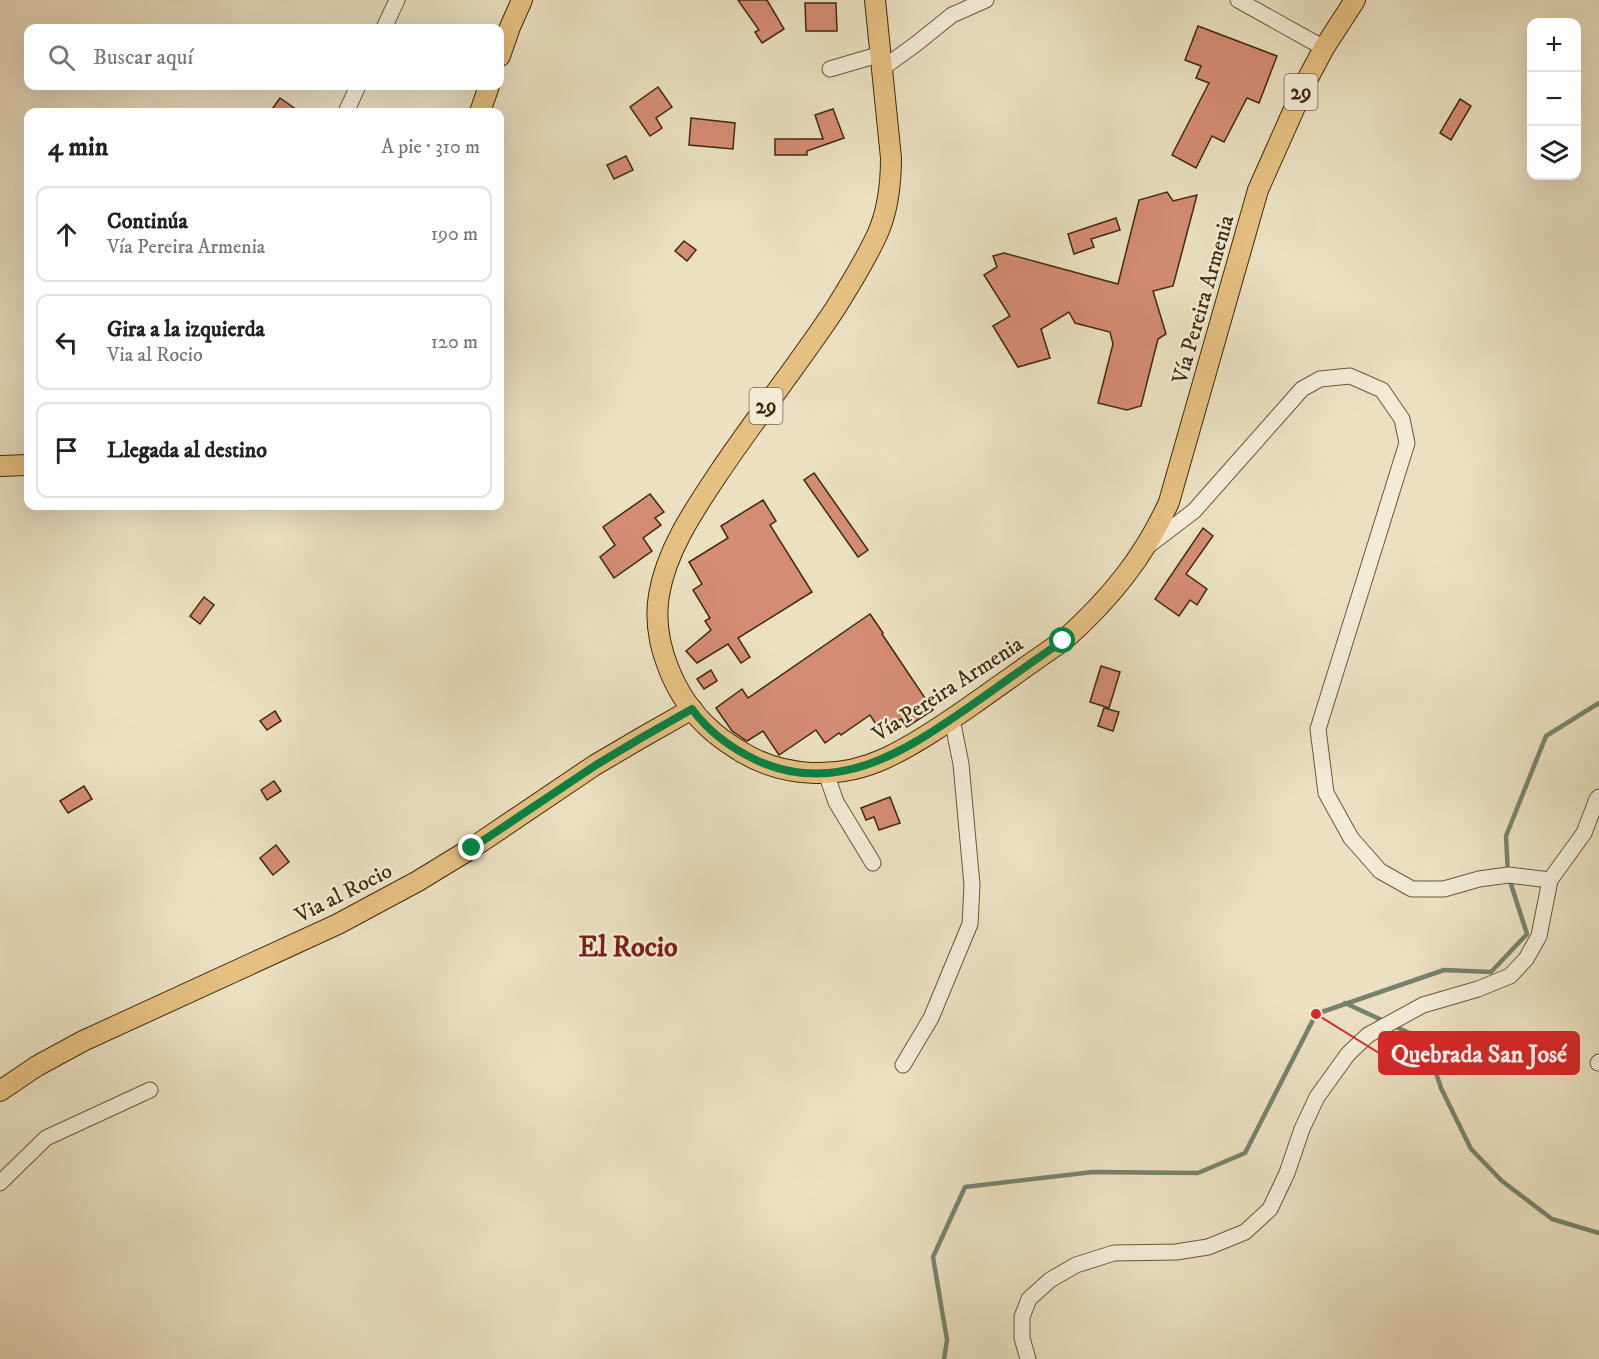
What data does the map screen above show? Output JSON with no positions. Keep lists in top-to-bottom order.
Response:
{
  "streets": {
    "main road": ["29", "Vía Pereira Armenia", "Via al Rocio"]
  },
  "crossings": [
    ["Vía Pereira Armenia", "Via al Rocio"]
  ],
  "districts": ["El Rocio"],
  "places": ["Quebrada San José"],
  "page": {
    "map_buttons": ["+", "−"],
    "search": "Buscar aquí",
    "heading": ["4 min", "A pie · 310 m"],
    "list": [
      ["Continúa", "Vía Pereira Armenia", "190 m"],
      ["Gira a la izquierda", "Via al Rocio", "120 m"],
      "Llegada al destino"
    ]
  }
}
